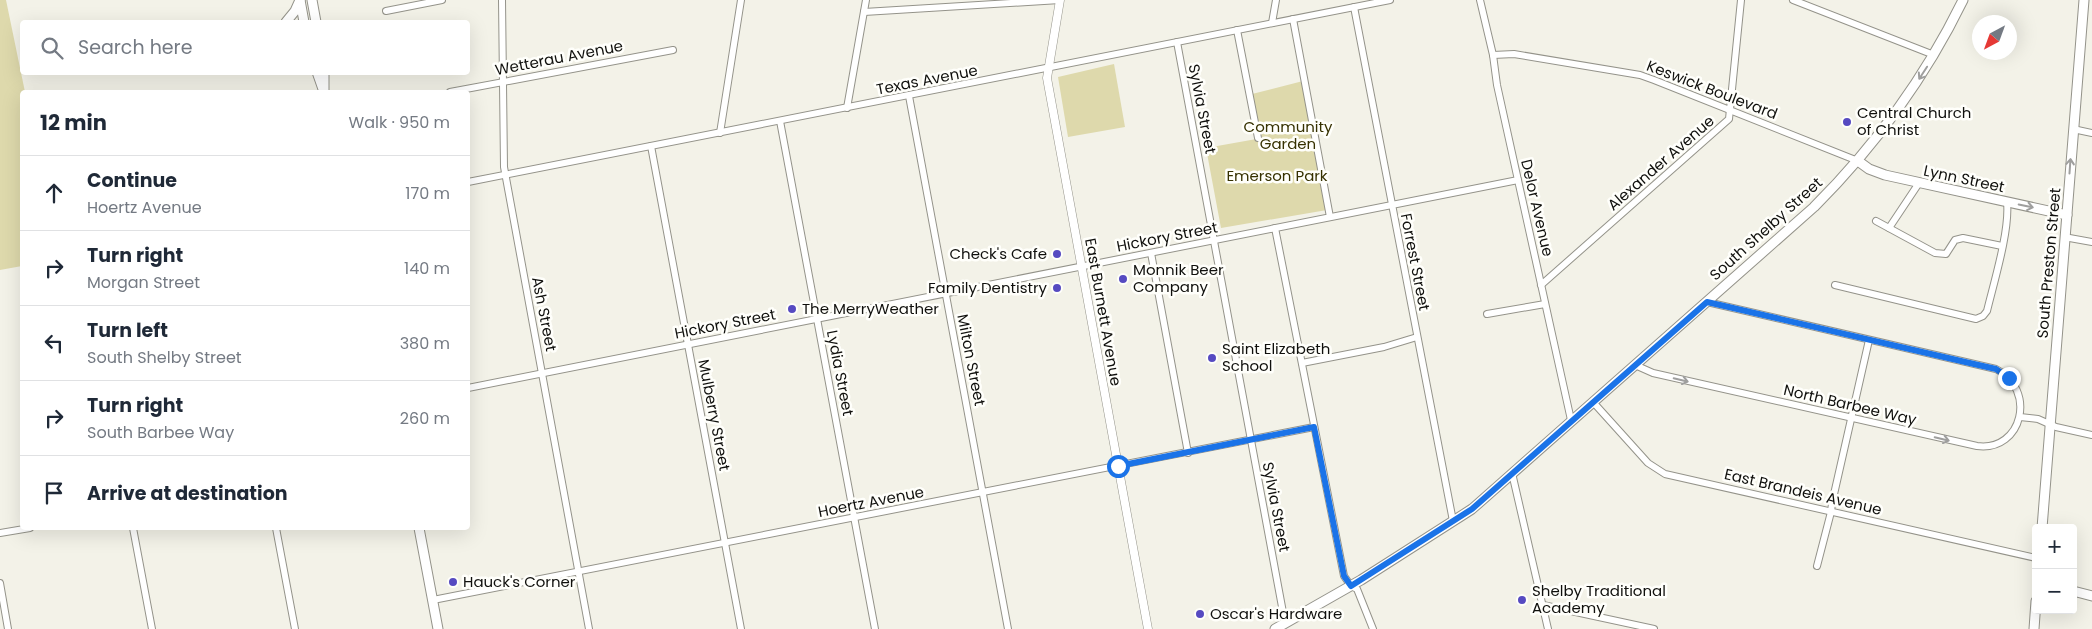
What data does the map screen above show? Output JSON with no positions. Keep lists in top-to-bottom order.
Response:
{
  "streets": {
    "main road": ["Lynn Street", "South Shelby Street", "South Preston Street"],
    "street": [
      "Wetterau Avenue",
      "Texas Avenue",
      "Keswick Boulevard",
      "Sylvia Street",
      "Alexander Avenue",
      "Delor Avenue",
      "Hickory Street",
      "Forrest Street",
      "East Burnett Avenue",
      "Ash Street",
      "Milton Street",
      "Lydia Street",
      "North Barbee Way",
      "Mulberry Street",
      "East Brandeis Avenue",
      "Hoertz Avenue"
    ]
  },
  "crossings": [
    ["Wetterau Avenue", "Ash Street"],
    ["Texas Avenue", "Sylvia Street"],
    ["Texas Avenue", "Forrest Street"],
    ["Texas Avenue", "East Burnett Avenue"],
    ["Texas Avenue", "Ash Street"],
    ["Texas Avenue", "Milton Street"],
    ["Texas Avenue", "Lydia Street"],
    ["Texas Avenue", "Mulberry Street"],
    ["Keswick Boulevard", "Alexander Avenue"],
    ["Keswick Boulevard", "Lynn Street"],
    ["Keswick Boulevard", "Delor Avenue"],
    ["Keswick Boulevard", "South Shelby Street"],
    ["Sylvia Street", "South Shelby Street"],
    ["Sylvia Street", "Hickory Street"],
    ["Sylvia Street", "Hoertz Avenue"],
    ["Alexander Avenue", "Delor Avenue"],
    ["Lynn Street", "South Shelby Street"],
    ["Lynn Street", "South Preston Street"],
    ["Delor Avenue", "South Shelby Street"],
    ["Delor Avenue", "Hickory Street"],
    ["South Shelby Street", "Forrest Street"],
    ["South Shelby Street", "North Barbee Way"],
    ["South Shelby Street", "East Brandeis Avenue"],
    ["Hickory Street", "Forrest Street"],
    ["Hickory Street", "East Burnett Avenue"],
    ["Hickory Street", "Ash Street"],
    ["Hickory Street", "Milton Street"],
    ["Hickory Street", "Lydia Street"],
    ["Hickory Street", "Mulberry Street"],
    ["East Burnett Avenue", "Hoertz Avenue"],
    ["Ash Street", "Hoertz Avenue"],
    ["Milton Street", "Hoertz Avenue"],
    ["Lydia Street", "Hoertz Avenue"],
    ["Mulberry Street", "Hoertz Avenue"]
  ],
  "one_way": ["North Barbee Way"],
  "parks": ["Community Garden", "Emerson Park"],
  "places": [
    "Central Church of Christ",
    "Check's Cafe",
    "Monnik Beer Company",
    "Family Dentistry",
    "The MerryWeather",
    "Saint Elizabeth School",
    "Hauck's Corner",
    "Shelby Traditional Academy",
    "Oscar's Hardware"
  ],
  "north": "bottom left",
  "page": {
    "search": "Search here",
    "heading": ["12 min", "Walk · 950 m"],
    "list": [
      ["Continue", "Hoertz Avenue", "170 m"],
      ["Turn right", "Morgan Street", "140 m"],
      ["Turn left", "South Shelby Street", "380 m"],
      ["Turn right", "South Barbee Way", "260 m"],
      "Arrive at destination"
    ],
    "map_buttons": ["+", "−"]
  }
}
